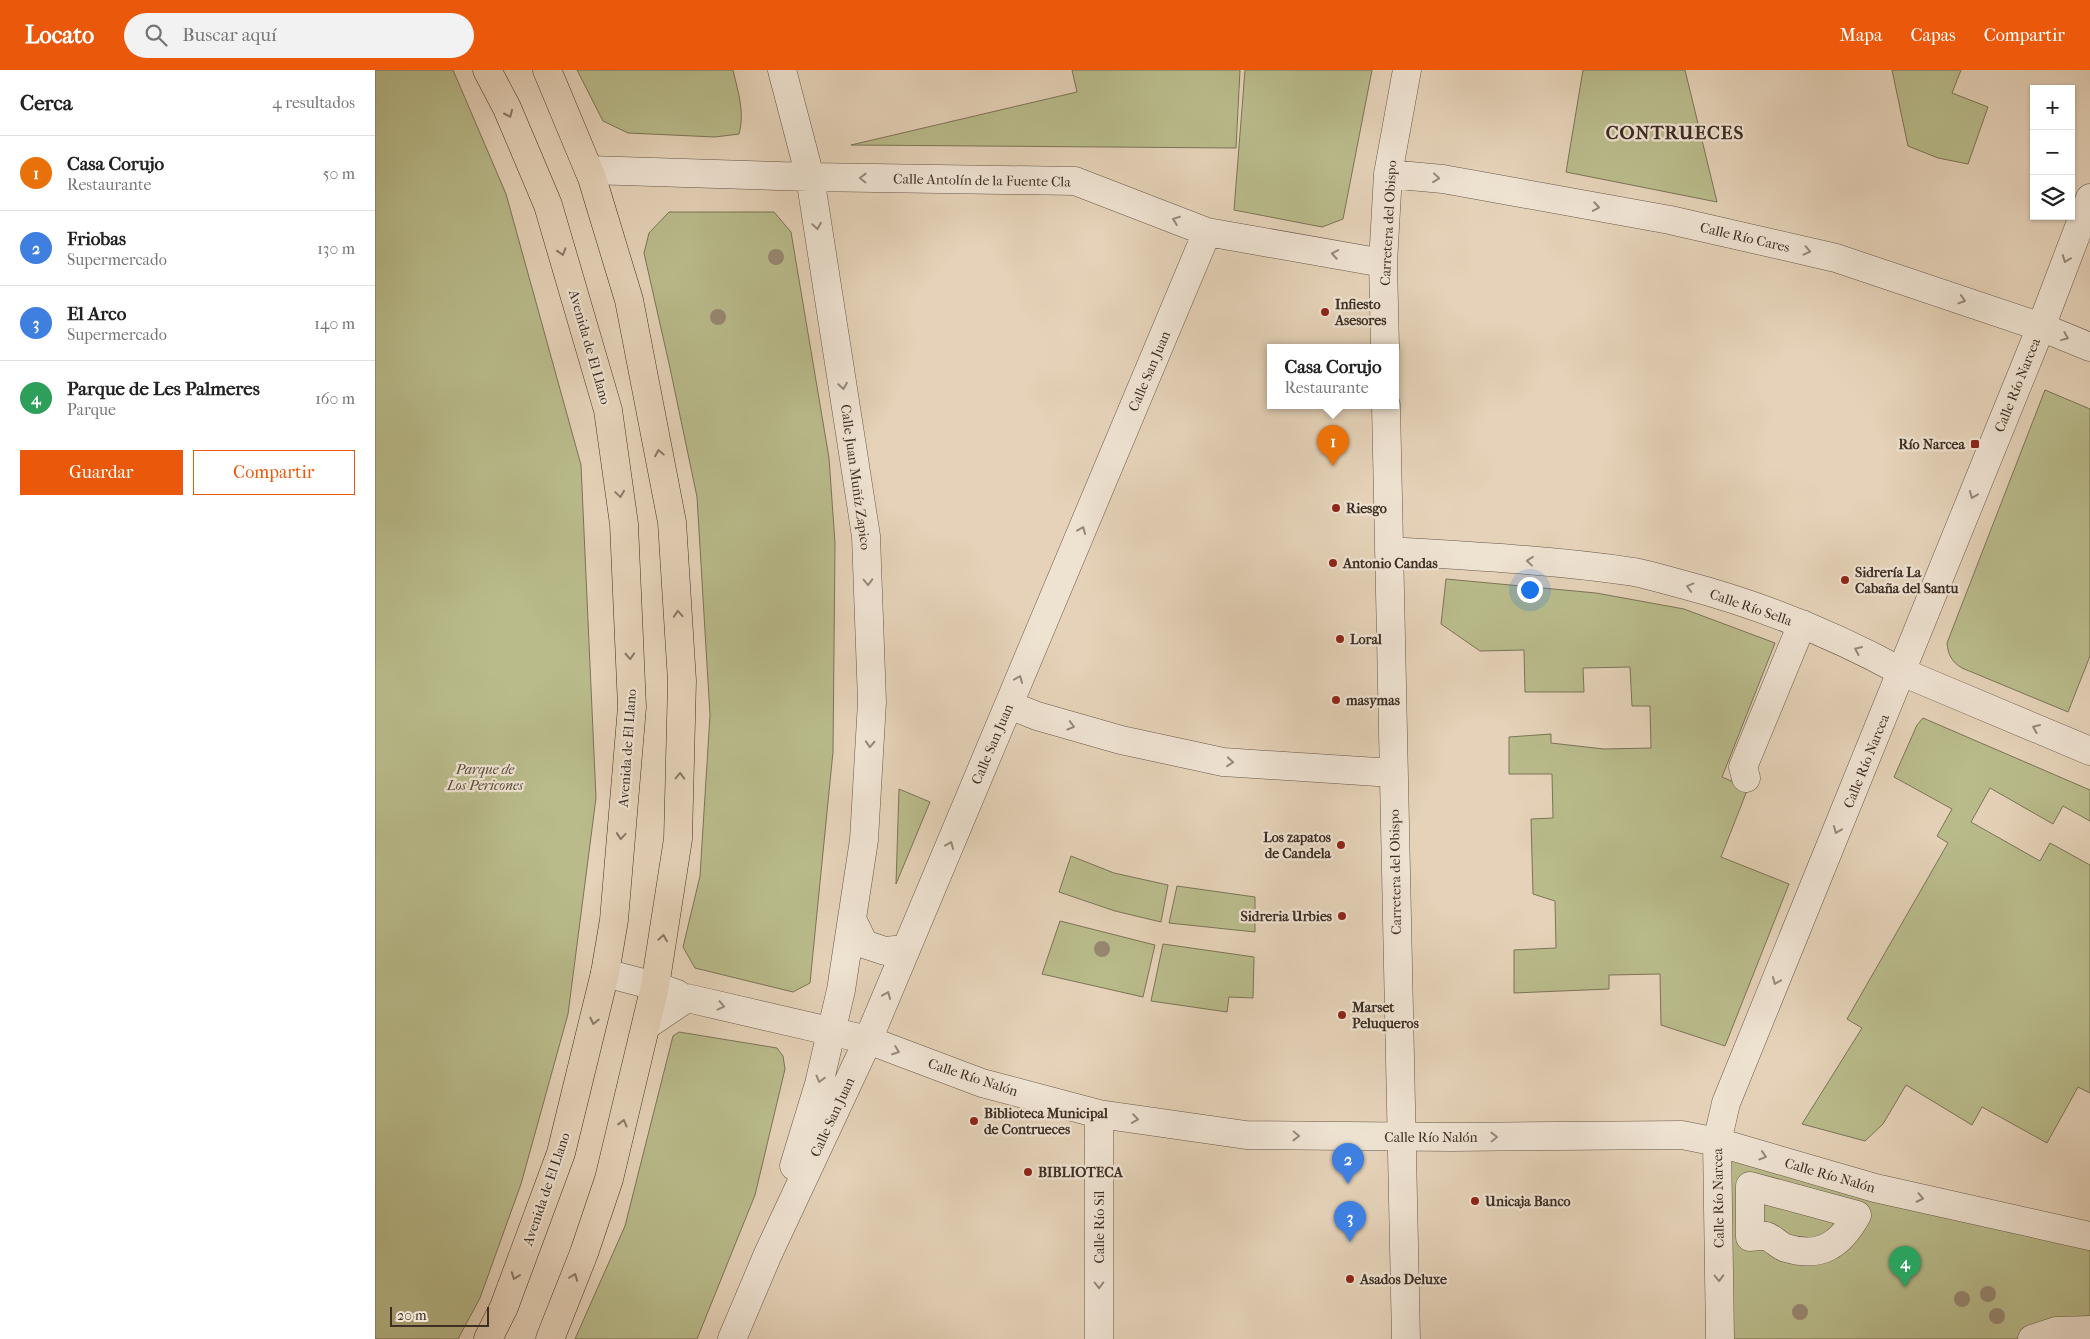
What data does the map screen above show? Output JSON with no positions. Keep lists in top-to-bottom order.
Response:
{
  "streets": {
    "main road": ["Avenida de El Llano"],
    "street": [
      "Calle Antolín de la Fuente Cla",
      "Carretera del Obispo",
      "Calle Río Cares",
      "Calle San Juan",
      "Calle Río Narcea",
      "Calle Juan Muñíz Zapico",
      "Calle Río Sella",
      "Calle Río Nalón",
      "Calle Río Sil"
    ]
  },
  "crossings": [
    ["Calle Antolín de la Fuente Cla", "Carretera del Obispo"],
    ["Calle Antolín de la Fuente Cla", "Calle San Juan"],
    ["Calle Antolín de la Fuente Cla", "Calle Juan Muñíz Zapico"],
    ["Carretera del Obispo", "Calle Río Cares"],
    ["Carretera del Obispo", "Calle Río Sella"],
    ["Carretera del Obispo", "Calle Río Nalón"],
    ["Calle Río Cares", "Calle Río Narcea"],
    ["Avenida de El Llano", "Calle Río Nalón"],
    ["Calle San Juan", "Calle Juan Muñíz Zapico"],
    ["Calle San Juan", "Calle Río Nalón"],
    ["Calle Río Narcea", "Calle Río Sella"],
    ["Calle Río Narcea", "Calle Río Nalón"],
    ["Calle Juan Muñíz Zapico", "Calle Río Nalón"],
    ["Calle Río Nalón", "Calle Río Sil"]
  ],
  "one_way": [
    "Calle Antolín de la Fuente Cla",
    "Calle Río Cares",
    "Calle Río Narcea",
    "Calle Juan Muñíz Zapico",
    "Calle Río Sella",
    "Calle Río Nalón",
    "Calle Río Sil"
  ],
  "districts": ["CONTRUECES"],
  "parks": ["Parque de Los Pericones"],
  "places": {
    "other": [
      "Infiesto Asesores",
      "Riesgo",
      "Antonio Candas",
      "Sidrería La Cabaña del Santu",
      "Loral",
      "masymas",
      "Los zapatos de Candela",
      "Sidreria Urbies",
      "Marset Peluqueros",
      "Biblioteca Municipal de Contrueces",
      "BIBLIOTECA",
      "Unicaja Banco",
      "Asados Deluxe"
    ],
    "transit": ["Río Narcea"]
  },
  "scale_bar": "20 m",
  "page": {
    "header": "Locato",
    "search": "Buscar aquí",
    "nav": ["Mapa", "Capas", "Compartir"],
    "heading": ["Cerca", "4 resultados"],
    "map_buttons": ["+", "−"],
    "list": [
      {
        "mark": "1",
        "name": "Casa Corujo",
        "note": "Restaurante",
        "value": "50 m"
      },
      {
        "mark": "2",
        "name": "Friobas",
        "note": "Supermercado",
        "value": "130 m"
      },
      {
        "mark": "3",
        "name": "El Arco",
        "note": "Supermercado",
        "value": "140 m"
      },
      {
        "mark": "4",
        "name": "Parque de Les Palmeres",
        "note": "Parque",
        "value": "160 m"
      }
    ],
    "popup": ["Casa Corujo", "Restaurante"],
    "pins": [
      "1",
      "2",
      "3",
      "4"
    ],
    "buttons": ["Guardar", "Compartir"],
    "scale": "20 m"
  }
}
